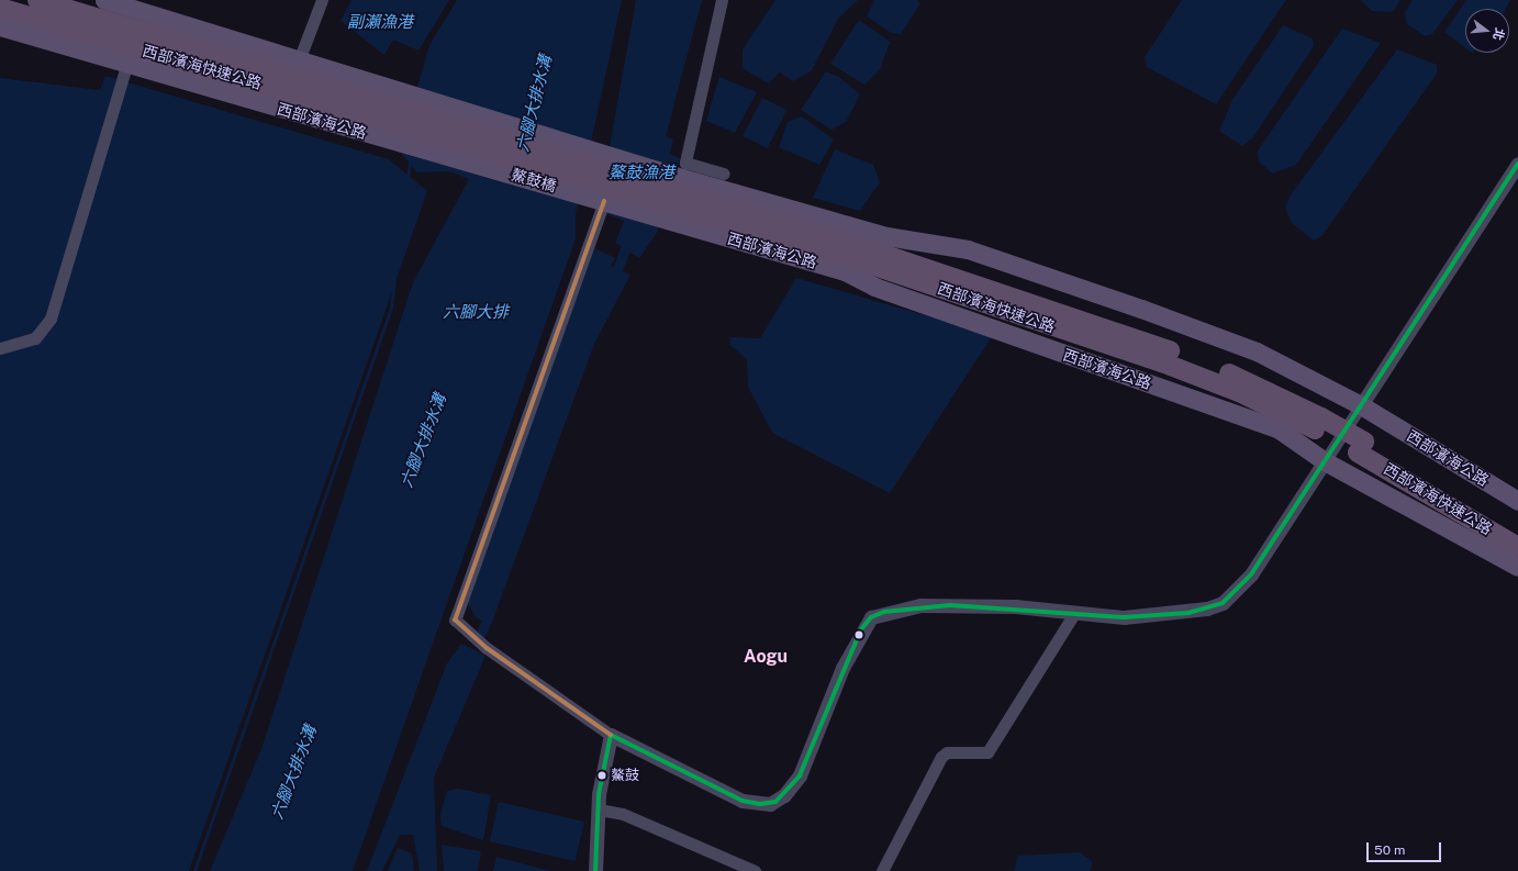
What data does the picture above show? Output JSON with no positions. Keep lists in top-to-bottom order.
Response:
{
  "streets": {
    "highway": ["西部濱海快速公路", "鰲鼓橋"],
    "main road": ["西部濱海公路"]
  },
  "crossings": [
    ["西部濱海快速公路", "西部濱海公路"],
    ["西部濱海快速公路", "鰲鼓橋"],
    ["西部濱海公路", "鰲鼓橋"]
  ],
  "districts": ["Aogu"],
  "water": [
    "副瀨漁港",
    "六腳大排水溝",
    "鰲鼓漁港",
    "六腳大排"
  ],
  "places": ["鰲鼓"],
  "scale_bar": "50 m",
  "north": "right"
}
